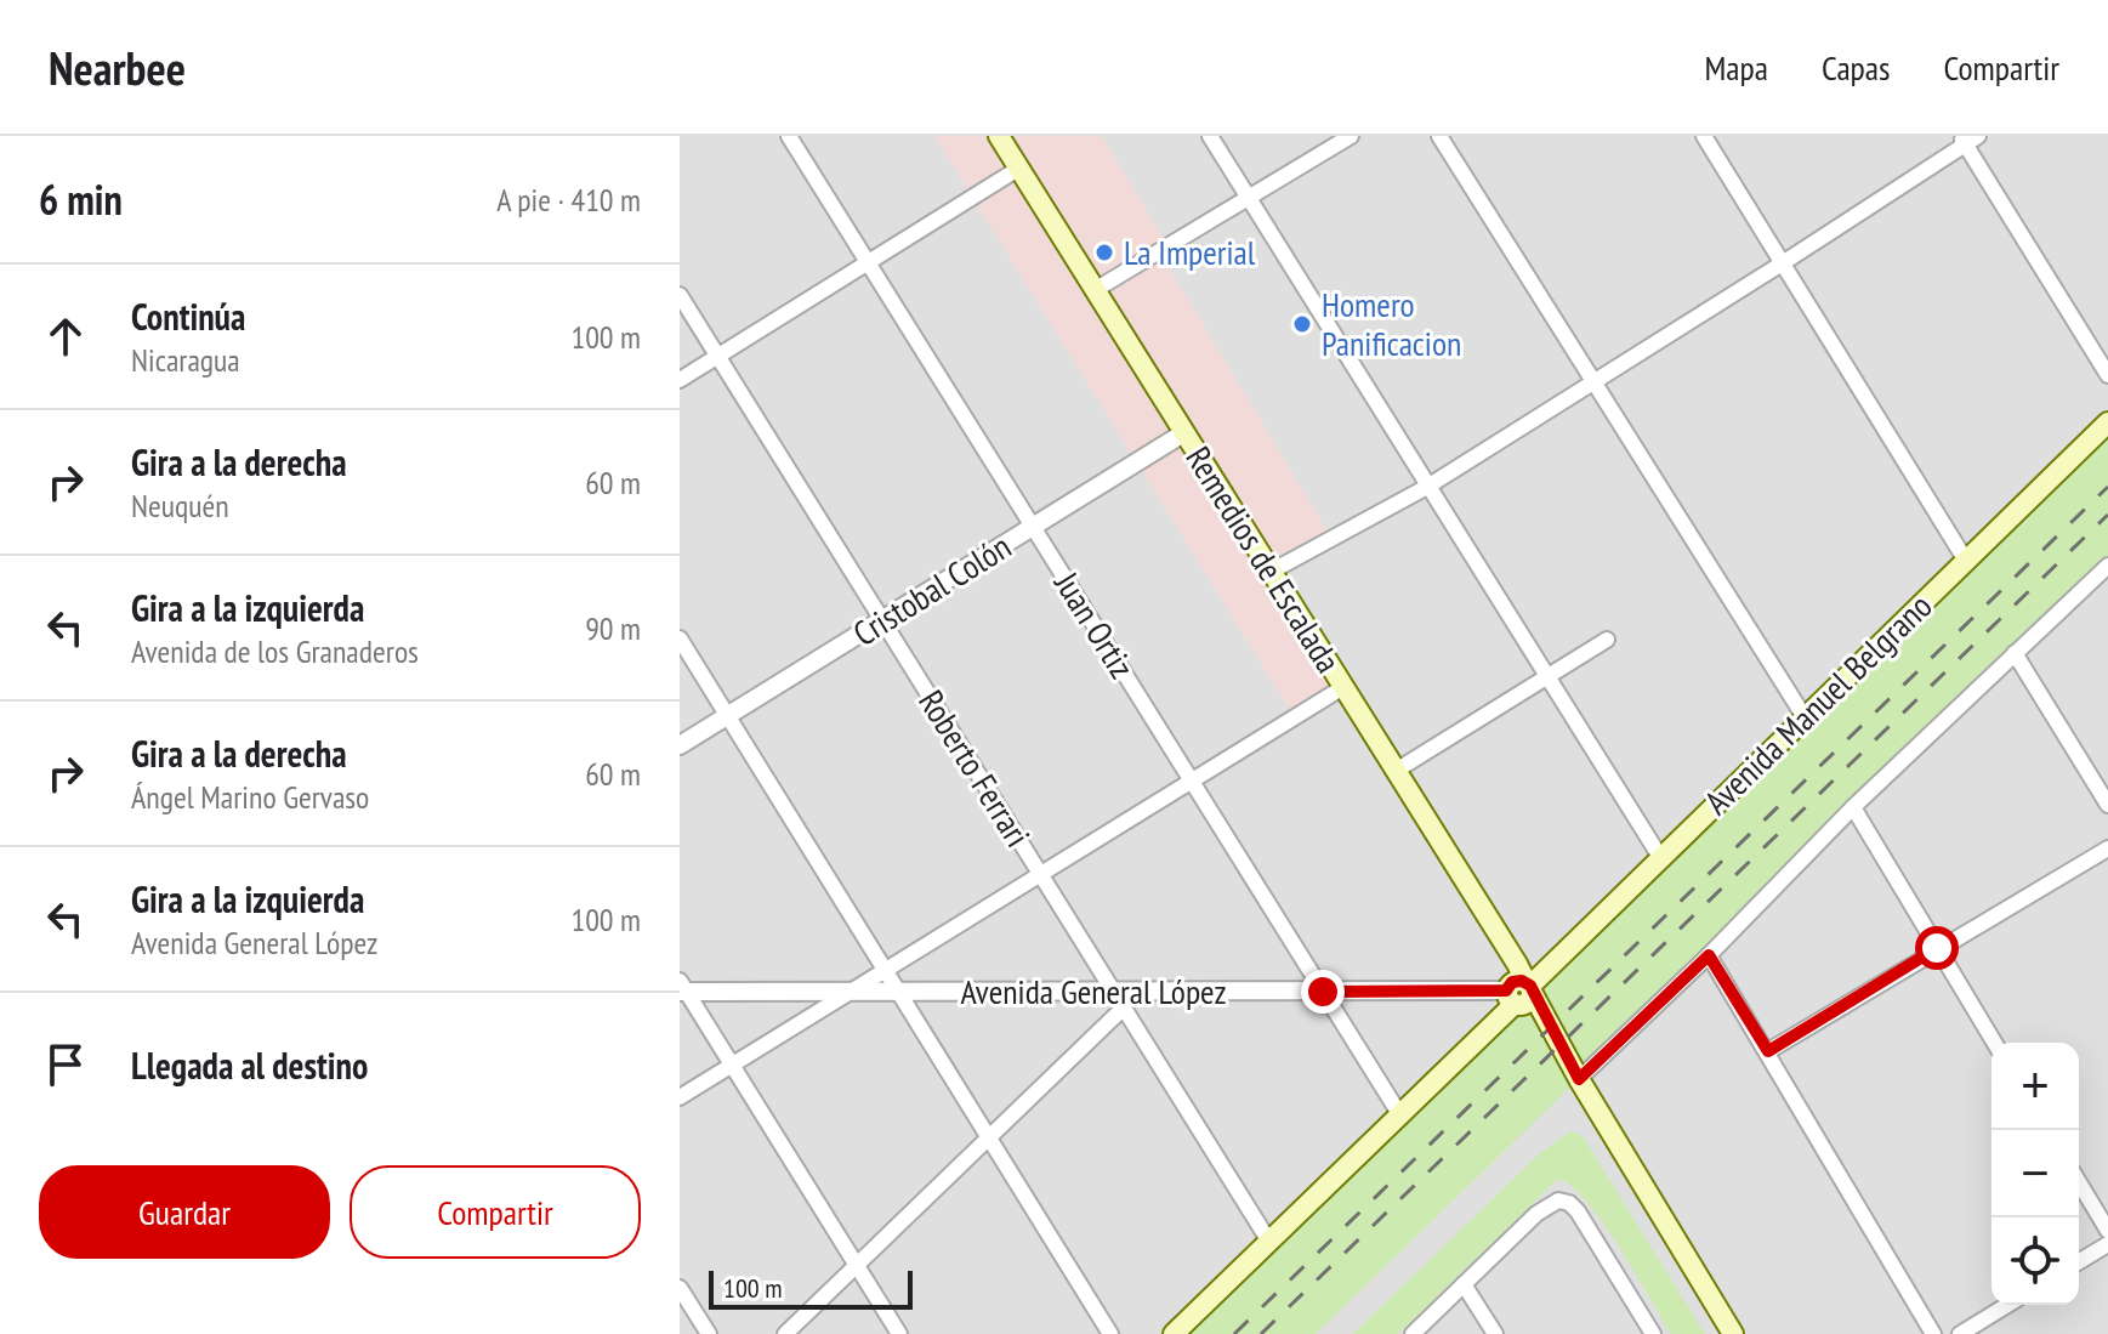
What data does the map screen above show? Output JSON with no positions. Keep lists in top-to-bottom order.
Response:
{
  "streets": {
    "main road": ["Remedios de Escalada", "Avenida Manuel Belgrano"],
    "street": [
      "Cristobal Colón",
      "Juan Ortiz",
      "Roberto Ferrari",
      "Avenida General López"
    ]
  },
  "crossings": [
    ["Remedios de Escalada", "Cristobal Colón"],
    ["Remedios de Escalada", "Avenida Manuel Belgrano"],
    ["Cristobal Colón", "Juan Ortiz"],
    ["Cristobal Colón", "Roberto Ferrari"],
    ["Juan Ortiz", "Avenida General López"],
    ["Avenida Manuel Belgrano", "Avenida General López"],
    ["Roberto Ferrari", "Avenida General López"]
  ],
  "places": ["La Imperial", "Homero Panificacion"],
  "scale_bar": "100 m",
  "page": {
    "header": "Nearbee",
    "nav": ["Mapa", "Capas", "Compartir"],
    "heading": ["6 min", "A pie · 410 m"],
    "list": [
      ["Continúa", "Nicaragua", "100 m"],
      ["Gira a la derecha", "Neuquén", "60 m"],
      ["Gira a la izquierda", "Avenida de los Granaderos", "90 m"],
      ["Gira a la derecha", "Ángel Marino Gervaso", "60 m"],
      ["Gira a la izquierda", "Avenida General López", "100 m"],
      "Llegada al destino"
    ],
    "map_buttons": ["+", "−"],
    "buttons": ["Guardar", "Compartir"],
    "scale": "100 m"
  }
}
